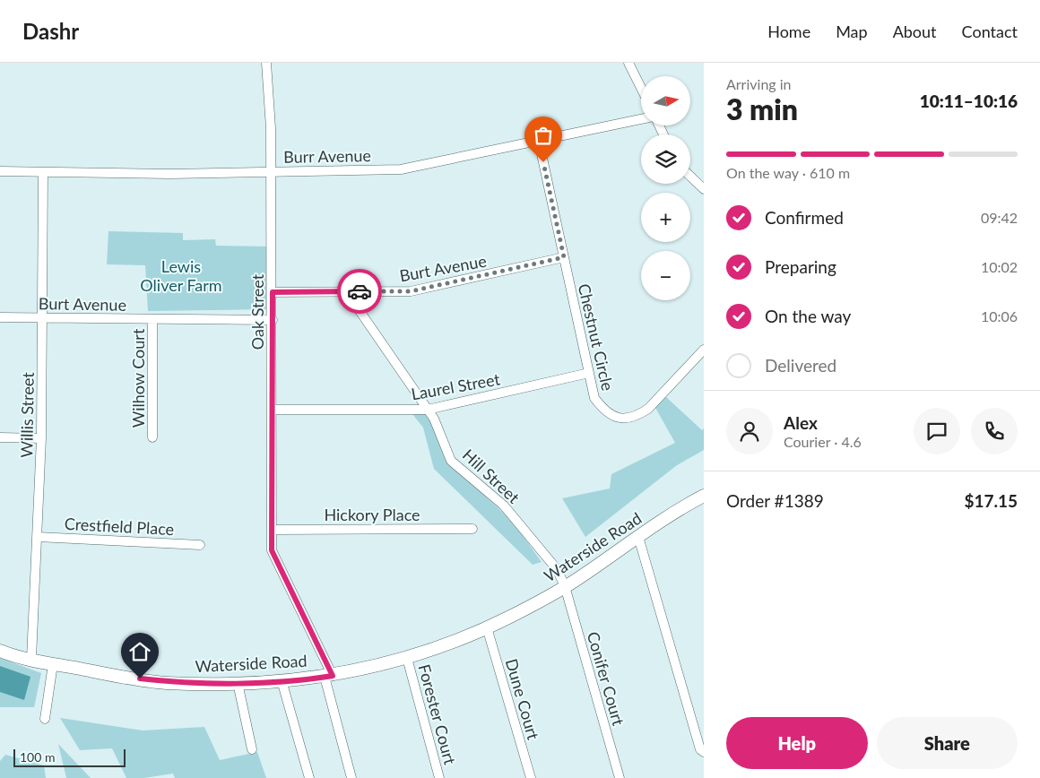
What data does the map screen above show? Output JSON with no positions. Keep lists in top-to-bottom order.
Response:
{
  "streets": {
    "main road": ["Waterside Road"],
    "street": [
      "Burr Avenue",
      "Burt Avenue",
      "Oak Street",
      "Chestnut Circle",
      "Wilhow Court",
      "Laurel Street",
      "Willis Street",
      "Hill Street",
      "Hickory Place",
      "Crestfield Place",
      "Conifer Court",
      "Dune Court",
      "Forester Court"
    ]
  },
  "crossings": [
    ["Burr Avenue", "Oak Street"],
    ["Burr Avenue", "Chestnut Circle"],
    ["Burr Avenue", "Willis Street"],
    ["Burt Avenue", "Oak Street"],
    ["Burt Avenue", "Chestnut Circle"],
    ["Burt Avenue", "Wilhow Court"],
    ["Burt Avenue", "Willis Street"],
    ["Burt Avenue", "Hill Street"],
    ["Oak Street", "Laurel Street"],
    ["Oak Street", "Hickory Place"],
    ["Oak Street", "Waterside Road"],
    ["Chestnut Circle", "Laurel Street"],
    ["Laurel Street", "Hill Street"],
    ["Willis Street", "Crestfield Place"],
    ["Willis Street", "Waterside Road"],
    ["Hill Street", "Waterside Road"],
    ["Hill Street", "Conifer Court"],
    ["Waterside Road", "Conifer Court"],
    ["Waterside Road", "Dune Court"],
    ["Waterside Road", "Forester Court"]
  ],
  "parks": ["Lewis Oliver Farm"],
  "scale_bar": "100 m",
  "north": "right",
  "page": {
    "header": "Dashr",
    "nav": [
      "Home",
      "Map",
      "About",
      "Contact"
    ],
    "heading": ["3 min", "Arriving in", "10:11–10:16"],
    "panel": [
      "Alex",
      "Courier · 4.6",
      "Order #1389",
      "$17.15"
    ],
    "map_buttons": ["+", "−"],
    "bar": "On the way · 610 m",
    "list": [
      ["Confirmed", "09:42"],
      ["Preparing", "10:02"],
      ["On the way", "10:06"],
      "Delivered"
    ],
    "buttons": ["Help", "Share"],
    "scale": "100 m"
  }
}
